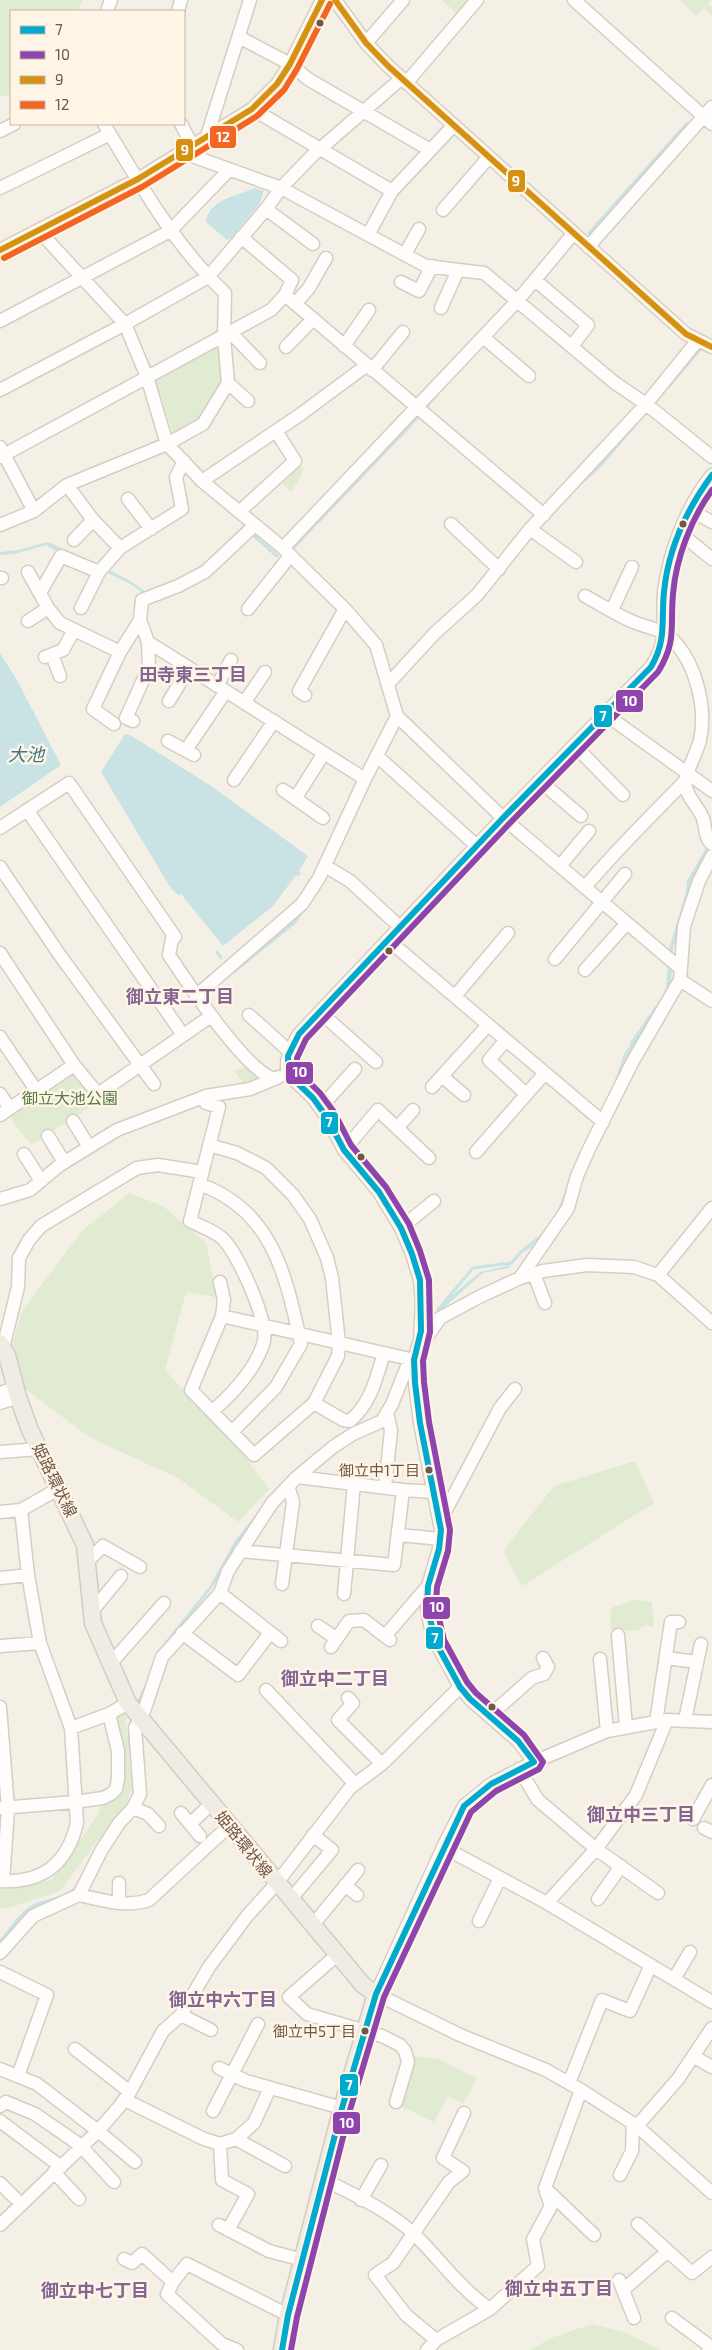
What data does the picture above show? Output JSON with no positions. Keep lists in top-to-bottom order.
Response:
{
  "streets": {
    "main road": ["姫路環状線"]
  },
  "districts": [
    "田寺東三丁目",
    "御立東二丁目",
    "御立中二丁目",
    "御立中三丁目",
    "御立中六丁目",
    "御立中五丁目",
    "御立中七丁目"
  ],
  "water": ["大池"],
  "parks": ["御立大池公園"],
  "places": ["御立中1丁目", "御立中5丁目"],
  "lines": [
    "transit line 9",
    "transit line 12",
    "transit line 7",
    "transit line 10"
  ],
  "legend": [
    "7",
    "10",
    "9",
    "12"
  ]
}
